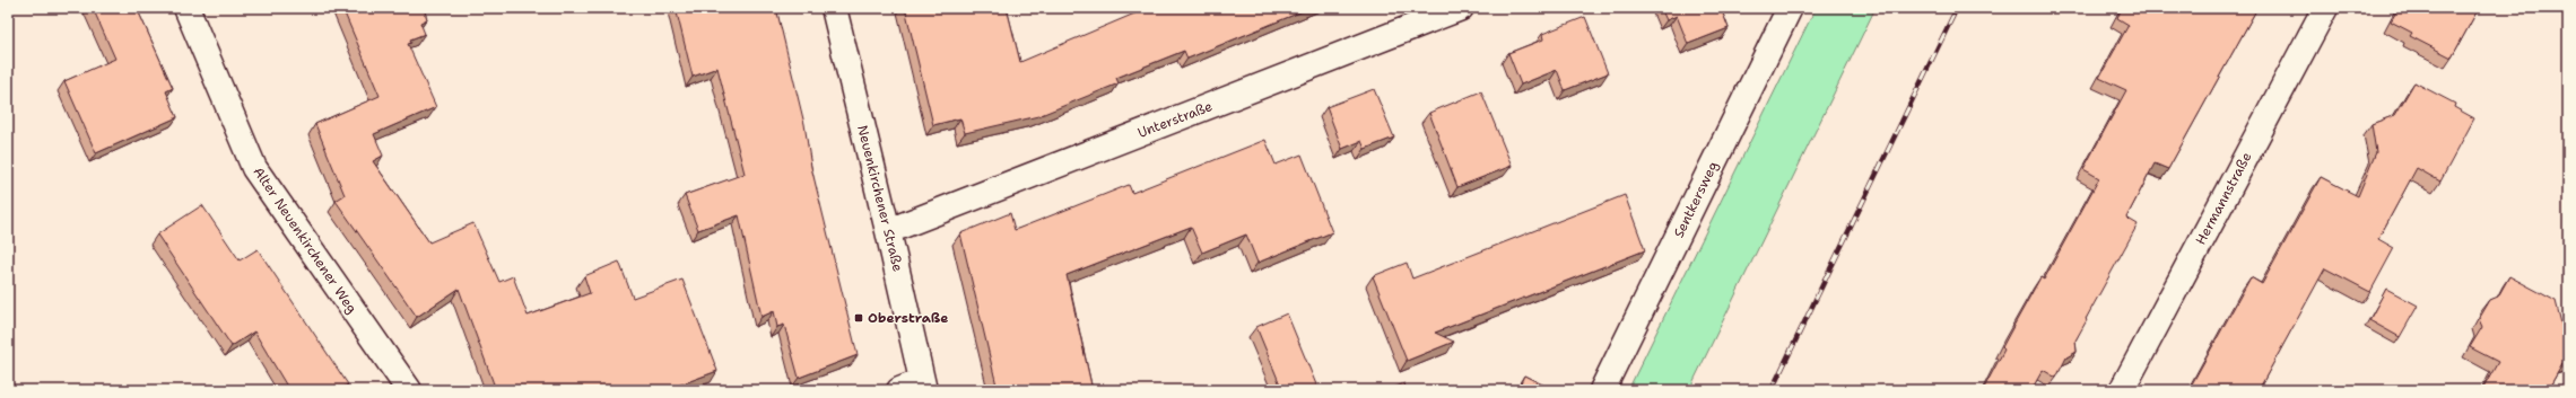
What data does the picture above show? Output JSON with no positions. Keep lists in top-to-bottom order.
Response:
{
  "streets": {
    "street": [
      "Unterstraße",
      "Neuenkirchener Straße",
      "Hermannstraße",
      "Sentkersweg",
      "Alter Neuenkirchener Weg"
    ]
  },
  "crossings": [
    ["Unterstraße", "Neuenkirchener Straße"]
  ],
  "places": {
    "transit": ["Oberstraße"]
  }
}
